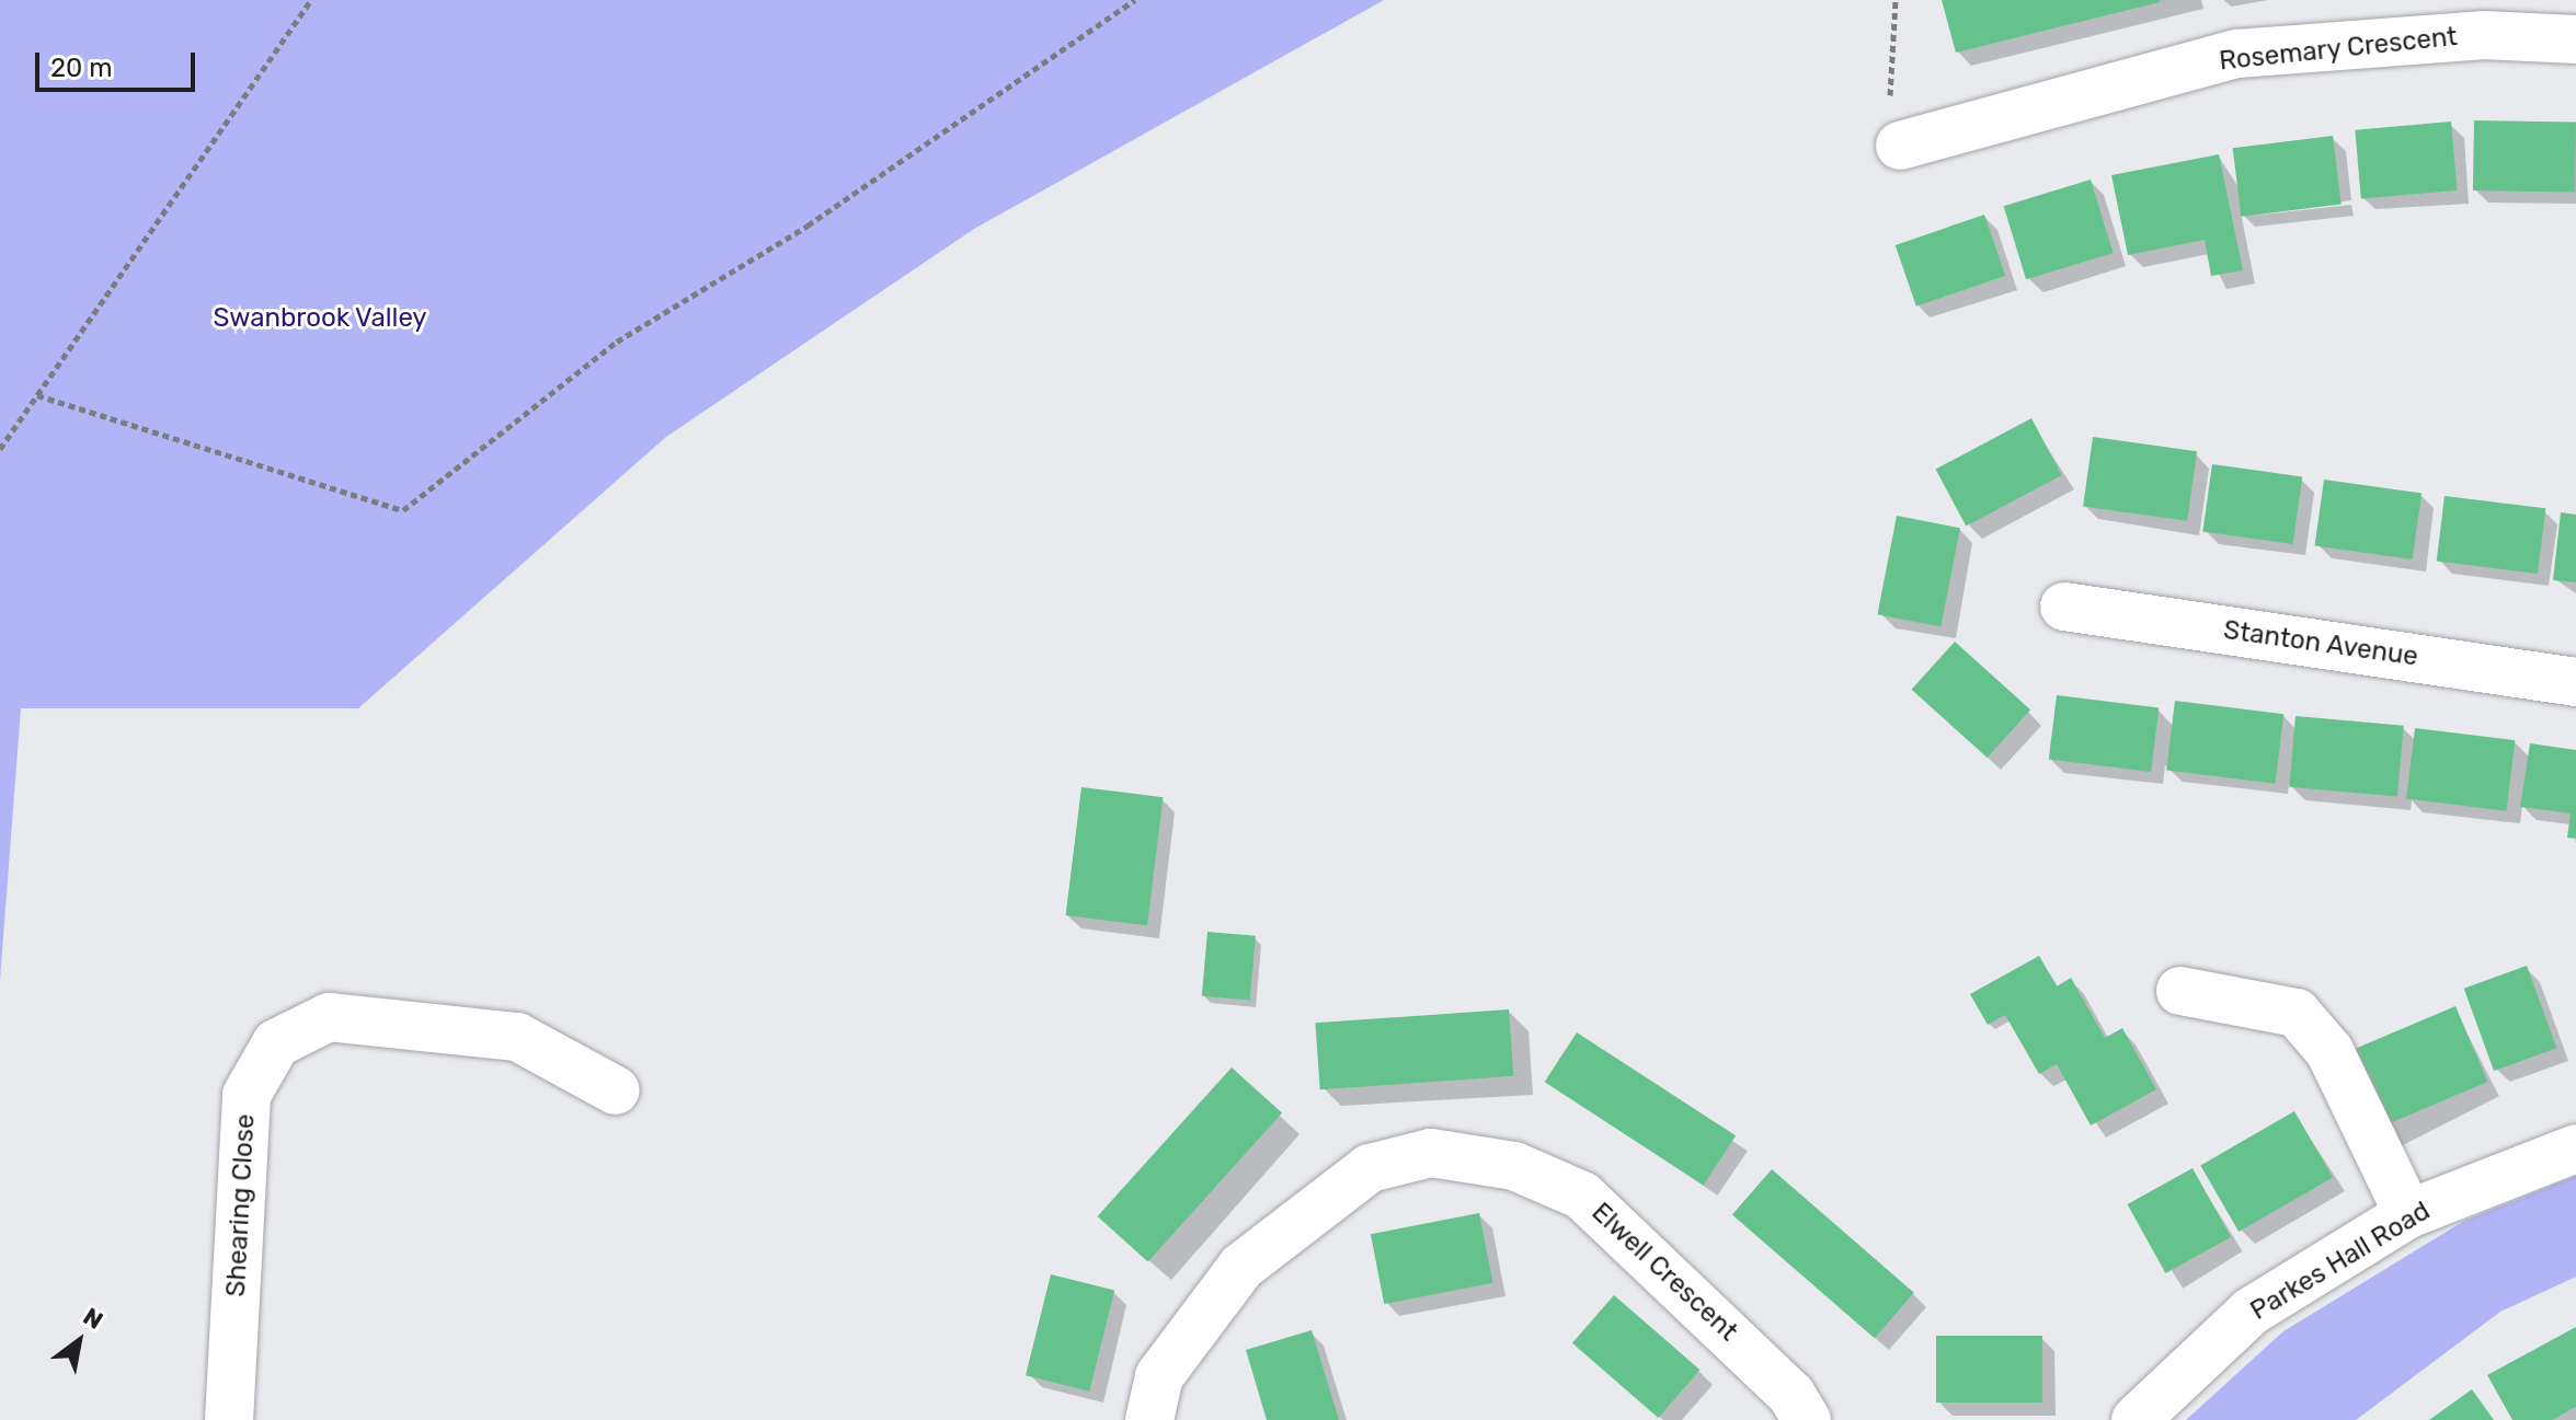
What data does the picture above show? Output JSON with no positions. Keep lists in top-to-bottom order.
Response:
{
  "streets": {
    "street": [
      "Rosemary Crescent",
      "Stanton Avenue",
      "Shearing Close",
      "Parkes Hall Road",
      "Elwell Crescent"
    ]
  },
  "parks": ["Swanbrook Valley"],
  "scale_bar": "20 m",
  "north": "top right"
}
